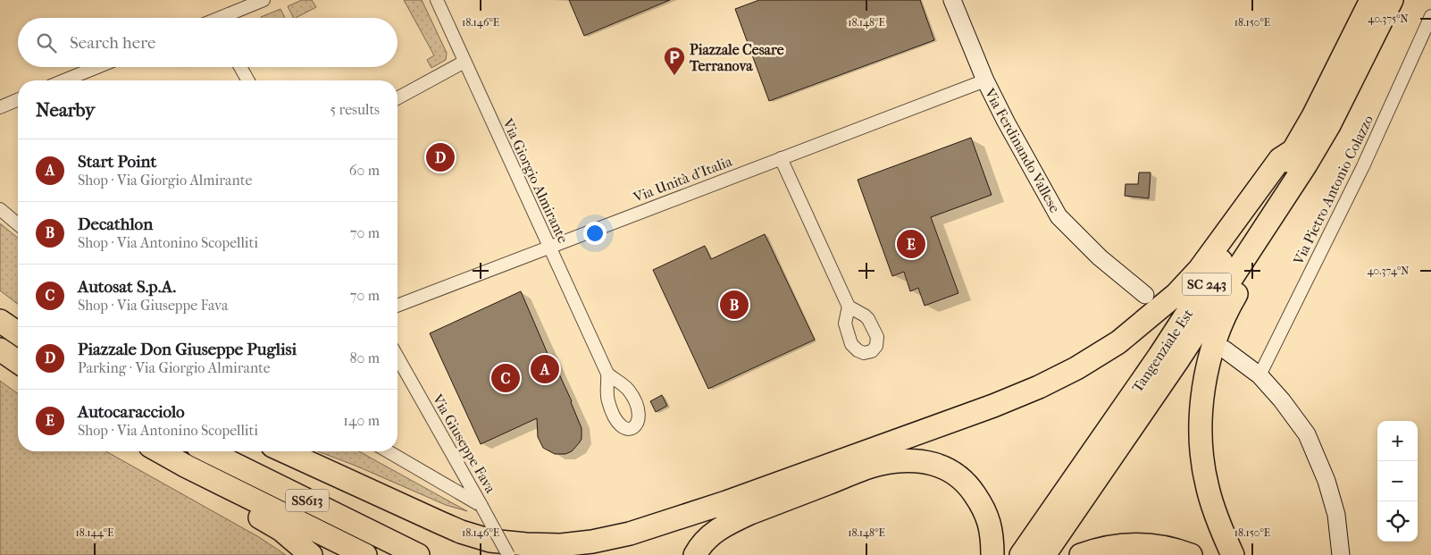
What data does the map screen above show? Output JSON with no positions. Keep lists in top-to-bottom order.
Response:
{
  "streets": {
    "highway": ["SC 243", "Tangenziale Est", "SS613"],
    "street": [
      "Via Ferdinando Vallese",
      "Via Unità d'Italia",
      "Via Giorgio Almirante",
      "Via Pietro Antonio Colazzo",
      "Via Giuseppe Fava"
    ]
  },
  "crossings": [
    ["Via Ferdinando Vallese", "Via Unità d'Italia"],
    ["Via Unità d'Italia", "Via Giorgio Almirante"]
  ],
  "places": {
    "parking": ["Piazzale Cesare Terranova"]
  },
  "page": {
    "search": "Search here",
    "heading": ["Nearby", "5 results"],
    "list": [
      {
        "mark": "A",
        "name": "Start Point",
        "note": "Shop · Via Giorgio Almirante",
        "value": "60 m"
      },
      {
        "mark": "B",
        "name": "Decathlon",
        "note": "Shop · Via Antonino Scopelliti",
        "value": "70 m"
      },
      {
        "mark": "C",
        "name": "Autosat S.p.A.",
        "note": "Shop · Via Giuseppe Fava",
        "value": "70 m"
      },
      {
        "mark": "D",
        "name": "Piazzale Don Giuseppe Puglisi",
        "note": "Parking · Via Giorgio Almirante",
        "value": "80 m"
      },
      {
        "mark": "E",
        "name": "Autocaracciolo",
        "note": "Shop · Via Antonino Scopelliti",
        "value": "140 m"
      }
    ],
    "pins": [
      "D",
      "E",
      "B",
      "A",
      "C"
    ],
    "map_buttons": ["+", "−"]
  },
  "coordinates": [
    "40.375°N",
    "18.146°E",
    "18.148°E",
    "18.150°E",
    "40.374°N",
    "18.144°E"
  ]
}
